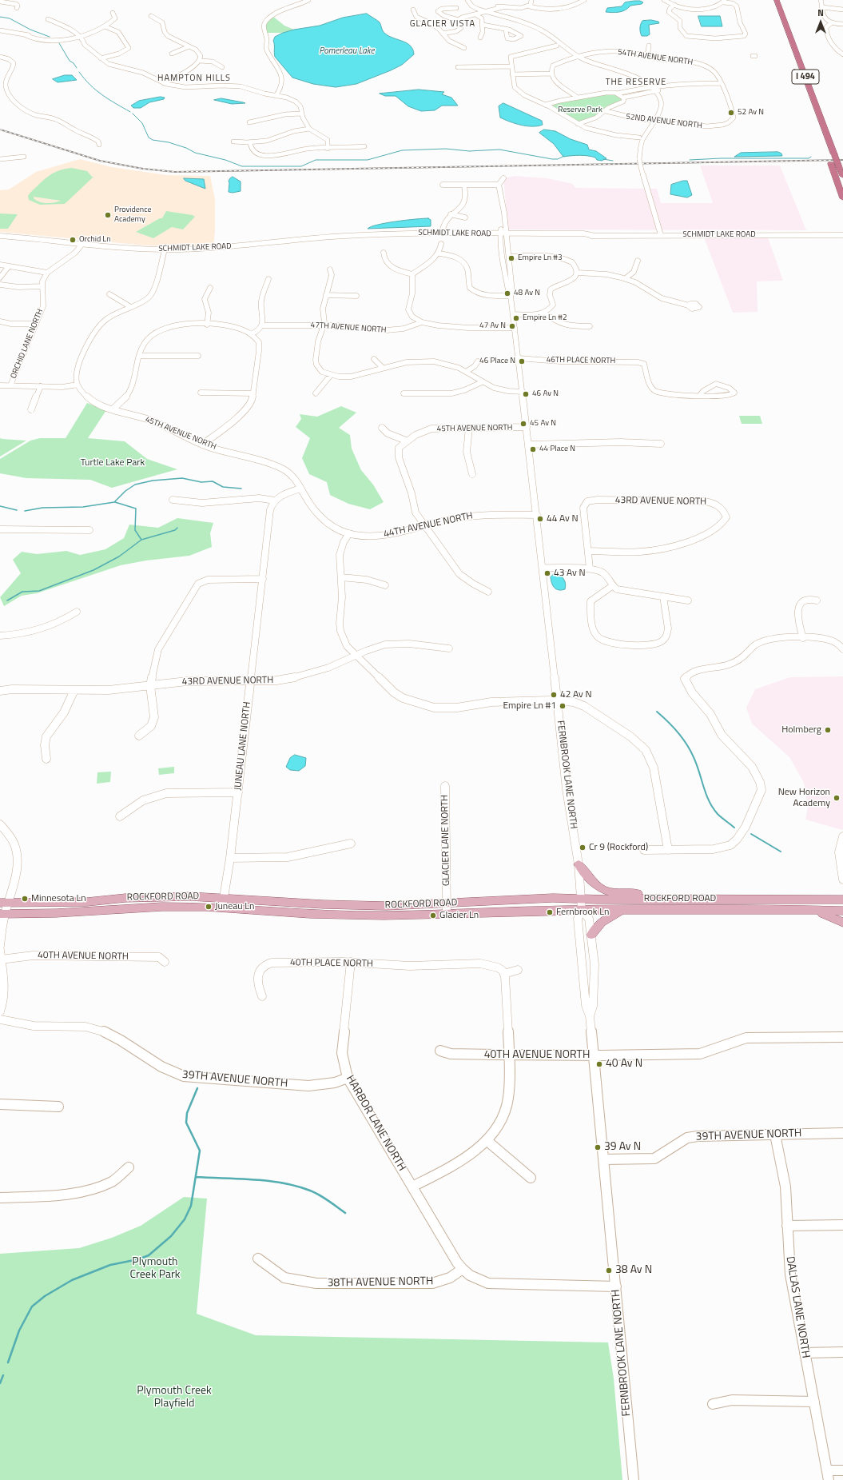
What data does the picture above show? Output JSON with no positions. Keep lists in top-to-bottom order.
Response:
{
  "streets": {
    "highway": ["I 494"],
    "main road": ["ROCKFORD ROAD"],
    "street": [
      "54TH AVENUE NORTH",
      "52ND AVENUE NORTH",
      "SCHMIDT LAKE ROAD",
      "47TH AVENUE NORTH",
      "ORCHID LANE NORTH",
      "46TH PLACE NORTH",
      "45TH AVENUE NORTH",
      "43RD AVENUE NORTH",
      "44TH AVENUE NORTH",
      "JUNEAU LANE NORTH",
      "FERNBROOK LANE NORTH",
      "GLACIER LANE NORTH",
      "40TH AVENUE NORTH",
      "40TH PLACE NORTH",
      "39TH AVENUE NORTH",
      "HARBOR LANE NORTH",
      "38TH AVENUE NORTH",
      "DALLAS LANE NORTH"
    ]
  },
  "crossings": [
    ["54TH AVENUE NORTH", "52ND AVENUE NORTH"],
    ["SCHMIDT LAKE ROAD", "FERNBROOK LANE NORTH"],
    ["46TH PLACE NORTH", "FERNBROOK LANE NORTH"],
    ["45TH AVENUE NORTH", "44TH AVENUE NORTH"],
    ["45TH AVENUE NORTH", "FERNBROOK LANE NORTH"],
    ["43RD AVENUE NORTH", "JUNEAU LANE NORTH"],
    ["44TH AVENUE NORTH", "FERNBROOK LANE NORTH"],
    ["JUNEAU LANE NORTH", "ROCKFORD ROAD"],
    ["FERNBROOK LANE NORTH", "ROCKFORD ROAD"],
    ["FERNBROOK LANE NORTH", "40TH AVENUE NORTH"],
    ["FERNBROOK LANE NORTH", "39TH AVENUE NORTH"],
    ["GLACIER LANE NORTH", "ROCKFORD ROAD"],
    ["40TH PLACE NORTH", "HARBOR LANE NORTH"],
    ["39TH AVENUE NORTH", "HARBOR LANE NORTH"],
    ["39TH AVENUE NORTH", "DALLAS LANE NORTH"],
    ["HARBOR LANE NORTH", "38TH AVENUE NORTH"]
  ],
  "districts": ["GLACIER VISTA", "HAMPTON HILLS", "THE RESERVE"],
  "water": ["Pomerleau Lake"],
  "parks": [
    "Reserve Park",
    "Turtle Lake Park",
    "Plymouth Creek Park",
    "Plymouth Creek Playfield"
  ],
  "places": [
    "52 Av N",
    "Providence Academy",
    "Orchid Ln",
    "Empire Ln #3",
    "48 Av N",
    "Empire Ln #2",
    "47 Av N",
    "46 Place N",
    "46 Av N",
    "45 Av N",
    "44 Place N",
    "44 Av N",
    "43 Av N",
    "42 Av N",
    "Empire Ln #1",
    "Holmberg",
    "New Horizon Academy",
    "Cr 9 (Rockford)",
    "Minnesota Ln",
    "Juneau Ln",
    "Fernbrook Ln",
    "Glacier Ln",
    "40 Av N",
    "39 Av N",
    "38 Av N"
  ],
  "north": "top"
}
